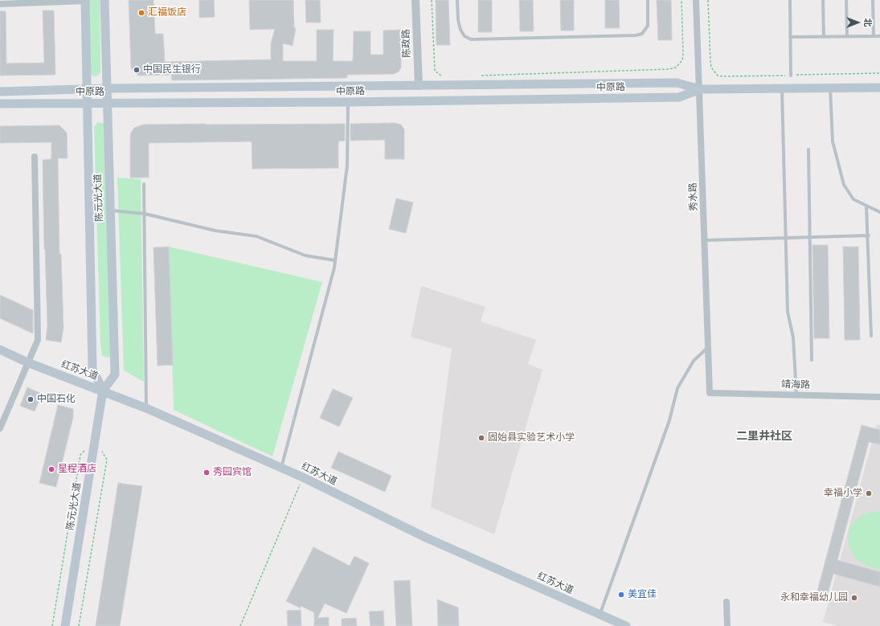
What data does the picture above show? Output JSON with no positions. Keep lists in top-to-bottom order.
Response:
{
  "streets": {
    "main road": ["中原路", "陈元光大道", "红苏大道"],
    "street": ["陈政路", "秀水路", "靖海路"]
  },
  "crossings": [
    ["陈政路", "中原路"],
    ["中原路", "秀水路"],
    ["中原路", "陈元光大道"],
    ["秀水路", "靖海路"],
    ["陈元光大道", "红苏大道"]
  ],
  "districts": ["二里井社区"],
  "places": [
    "汇福饭店",
    "中国民生银行",
    "中国石化",
    "固始县实验艺术小学",
    "星程酒店",
    "秀园宾馆",
    "幸福小学",
    "美宜佳",
    "永和幸福幼儿园"
  ],
  "north": "right"
}
